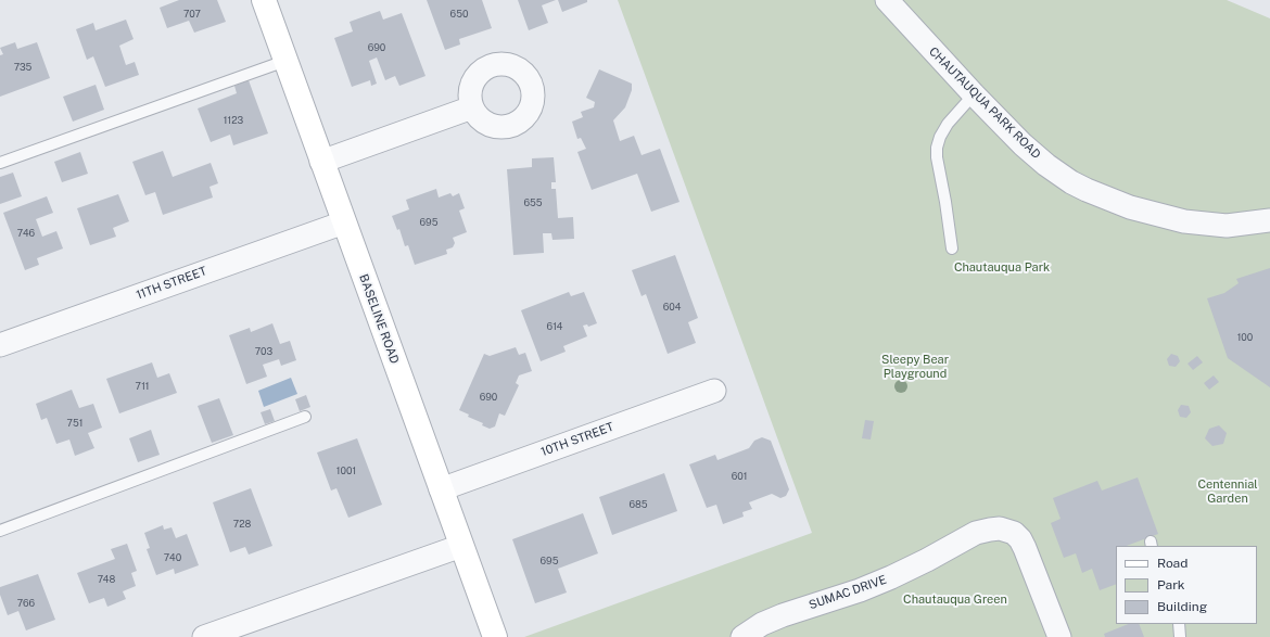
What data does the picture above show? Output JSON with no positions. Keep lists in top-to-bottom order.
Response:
{
  "streets": {
    "street": [
      "CHAUTAUQUA PARK ROAD",
      "11TH STREET",
      "BASELINE ROAD",
      "10TH STREET",
      "SUMAC DRIVE"
    ]
  },
  "crossings": [
    ["11TH STREET", "BASELINE ROAD"],
    ["BASELINE ROAD", "10TH STREET"]
  ],
  "parks": [
    "Chautauqua Park",
    "Sleepy Bear Playground",
    "Centennial Garden",
    "Chautauqua Green"
  ],
  "house_numbers": [
    "707",
    "650",
    "690",
    "735",
    "1123",
    "655",
    "695",
    "746",
    "604",
    "614",
    "100",
    "703",
    "711",
    "690",
    "751",
    "1001",
    "601",
    "685",
    "728",
    "740",
    "695",
    "748",
    "766"
  ],
  "legend": ["Road", "Park", "Building"]
}
